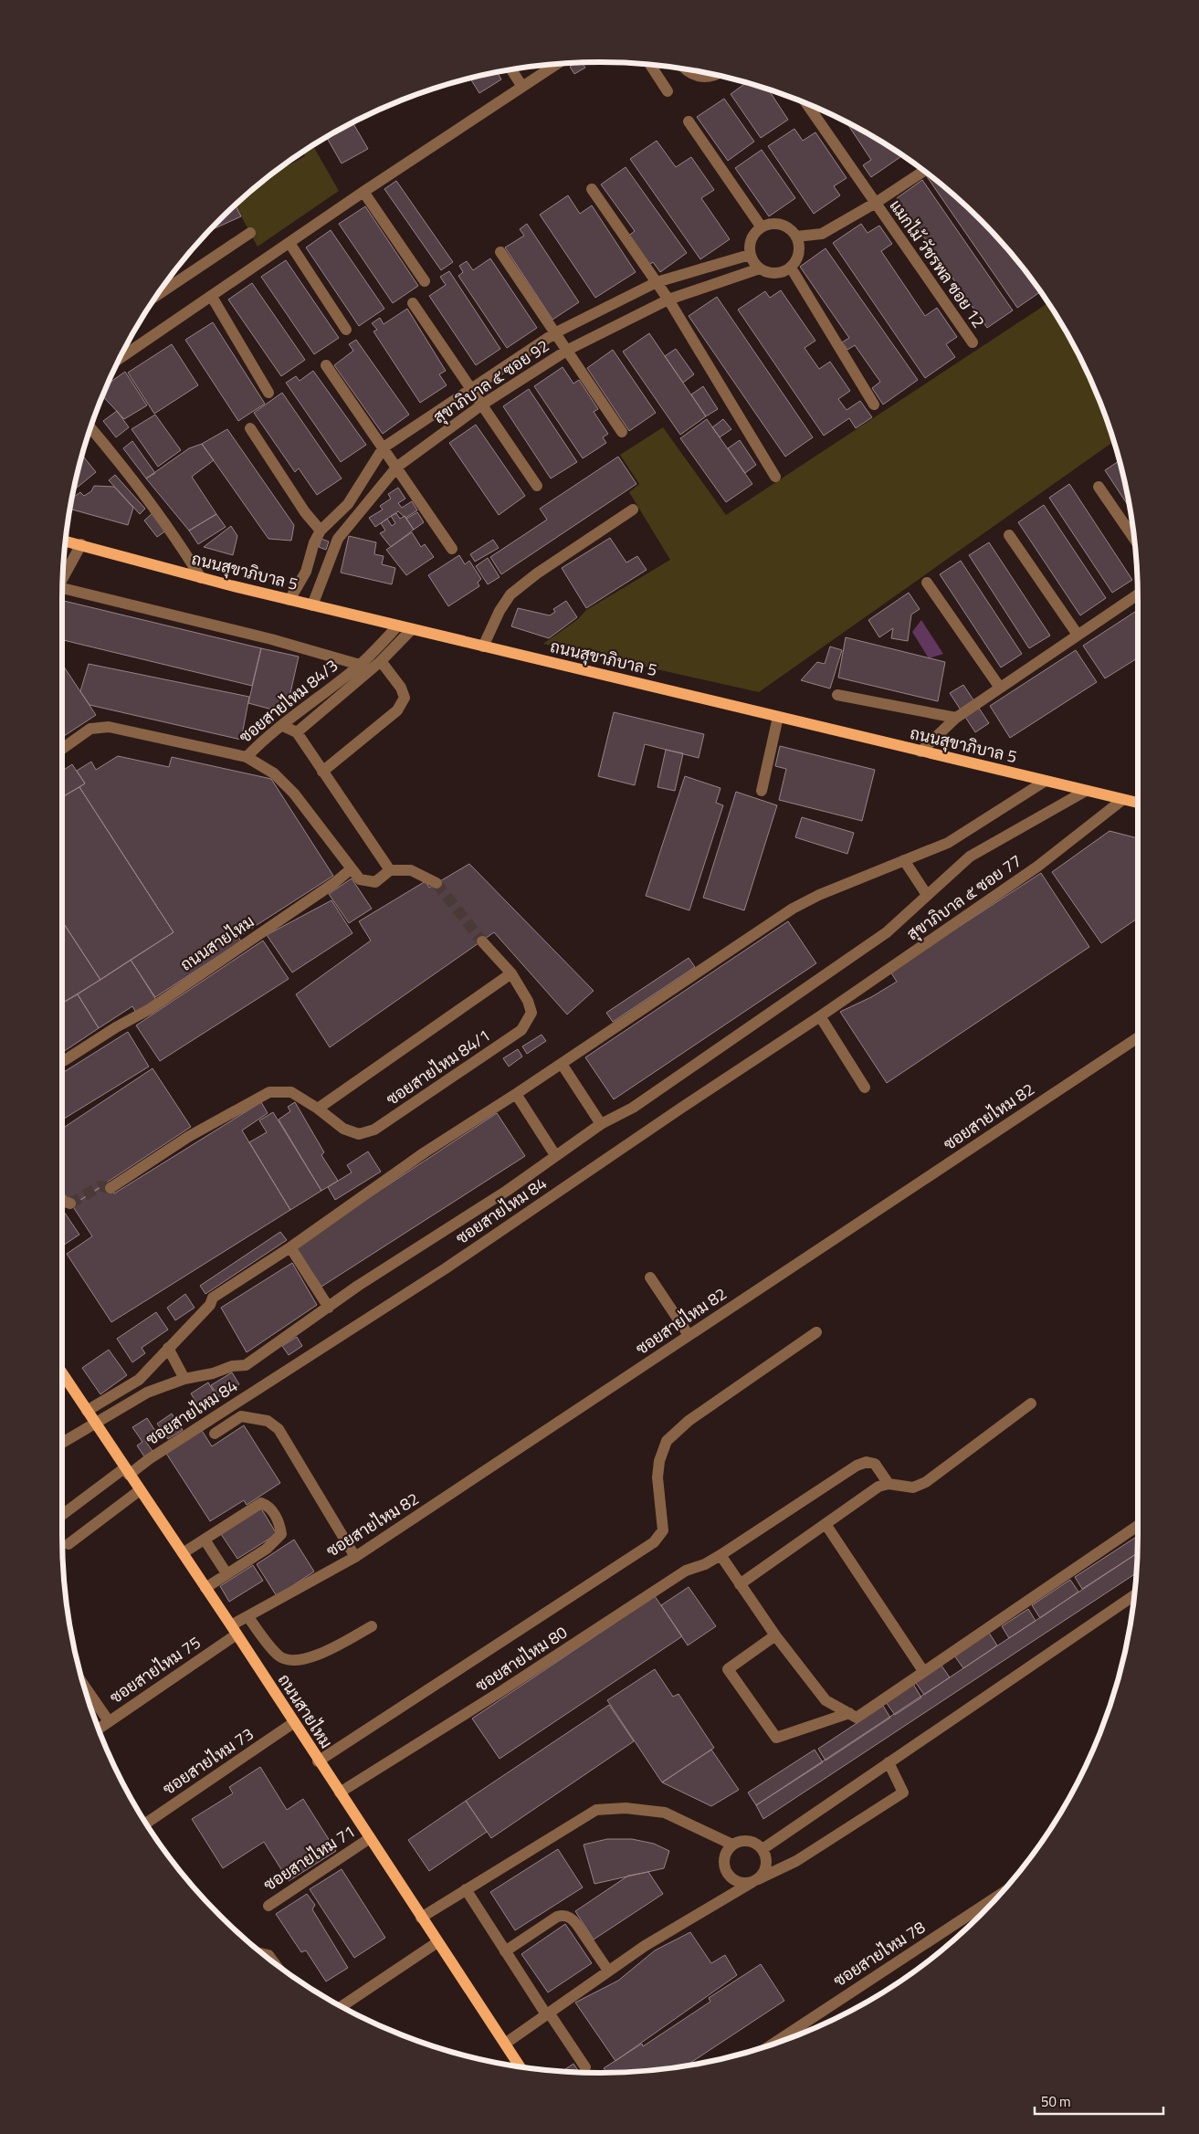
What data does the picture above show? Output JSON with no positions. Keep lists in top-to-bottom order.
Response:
{
  "streets": {
    "main road": ["ถนนสุขาภิบาล 5", "ถนนสายไหม"],
    "street": [
      "แมกไม้ วัชรพล ซอย 12",
      "สุขาภิบาล ๕ ซอย 92",
      "ซอยสายไหม 84/3",
      "สุขาภิบาล ๕ ซอย 77",
      "ซอยสายไหม 84/1",
      "ซอยสายไหม 82",
      "ซอยสายไหม 84",
      "ซอยสายไหม 80",
      "ซอยสายไหม 75",
      "ซอยสายไหม 73",
      "ซอยสายไหม 71",
      "ซอยสายไหม 78"
    ]
  },
  "crossings": [
    ["สุขาภิบาล ๕ ซอย 92", "ถนนสุขาภิบาล 5"],
    ["ถนนสุขาภิบาล 5", "ซอยสายไหม 84/3"],
    ["ถนนสุขาภิบาล 5", "สุขาภิบาล ๕ ซอย 77"],
    ["สุขาภิบาล ๕ ซอย 77", "ซอยสายไหม 84"],
    ["ถนนสายไหม", "ซอยสายไหม 82"],
    ["ถนนสายไหม", "ซอยสายไหม 84"],
    ["ถนนสายไหม", "ซอยสายไหม 80"],
    ["ถนนสายไหม", "ซอยสายไหม 75"],
    ["ถนนสายไหม", "ซอยสายไหม 73"],
    ["ถนนสายไหม", "ซอยสายไหม 71"],
    ["ซอยสายไหม 82", "ซอยสายไหม 75"]
  ],
  "scale_bar": "50 m"
}
